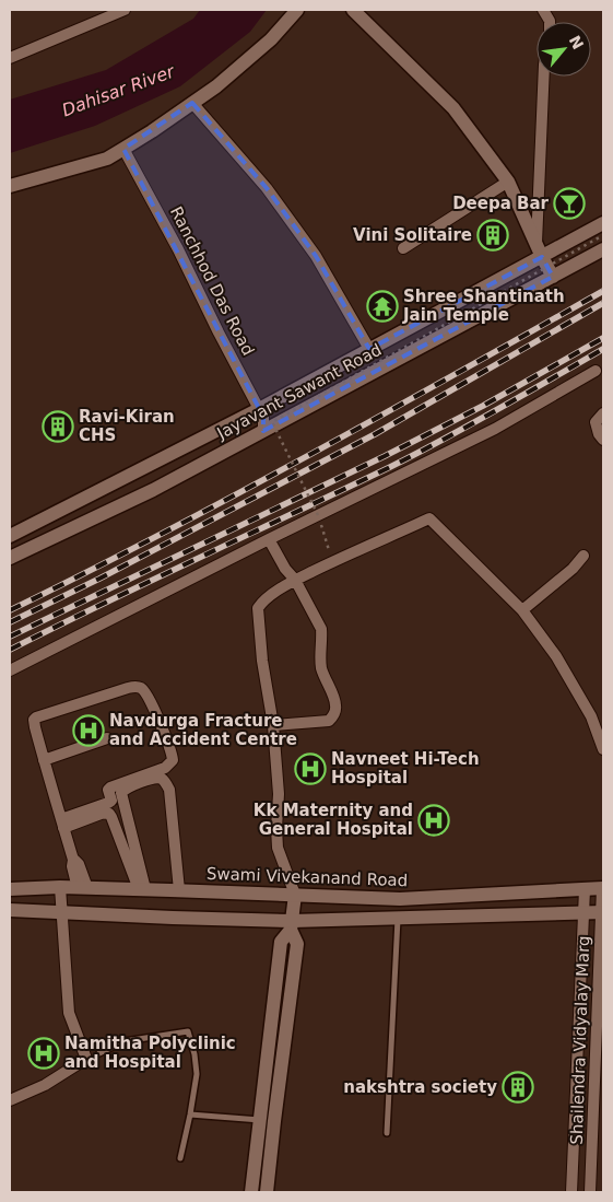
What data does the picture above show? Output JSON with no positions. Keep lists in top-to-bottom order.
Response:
{
  "streets": {
    "street": [
      "Ranchhod Das Road",
      "Jayavant Sawant Road",
      "Swami Vivekanand Road",
      "Shailendra Vidyalay Marg"
    ]
  },
  "crossings": [
    ["Ranchhod Das Road", "Jayavant Sawant Road"],
    ["Swami Vivekanand Road", "Shailendra Vidyalay Marg"]
  ],
  "water": ["Dahisar River"],
  "places": {
    "bar": ["Deepa Bar"],
    "building": ["Vini Solitaire", "Ravi-Kiran CHS", "nakshtra society"],
    "temple": ["Shree Shantinath Jain Temple"],
    "hospital": [
      "Navdurga Fracture and Accident Centre",
      "Navneet Hi-Tech Hospital",
      "Kk Maternity and General Hospital",
      "Namitha Polyclinic and Hospital"
    ]
  },
  "north": "top right"
}
